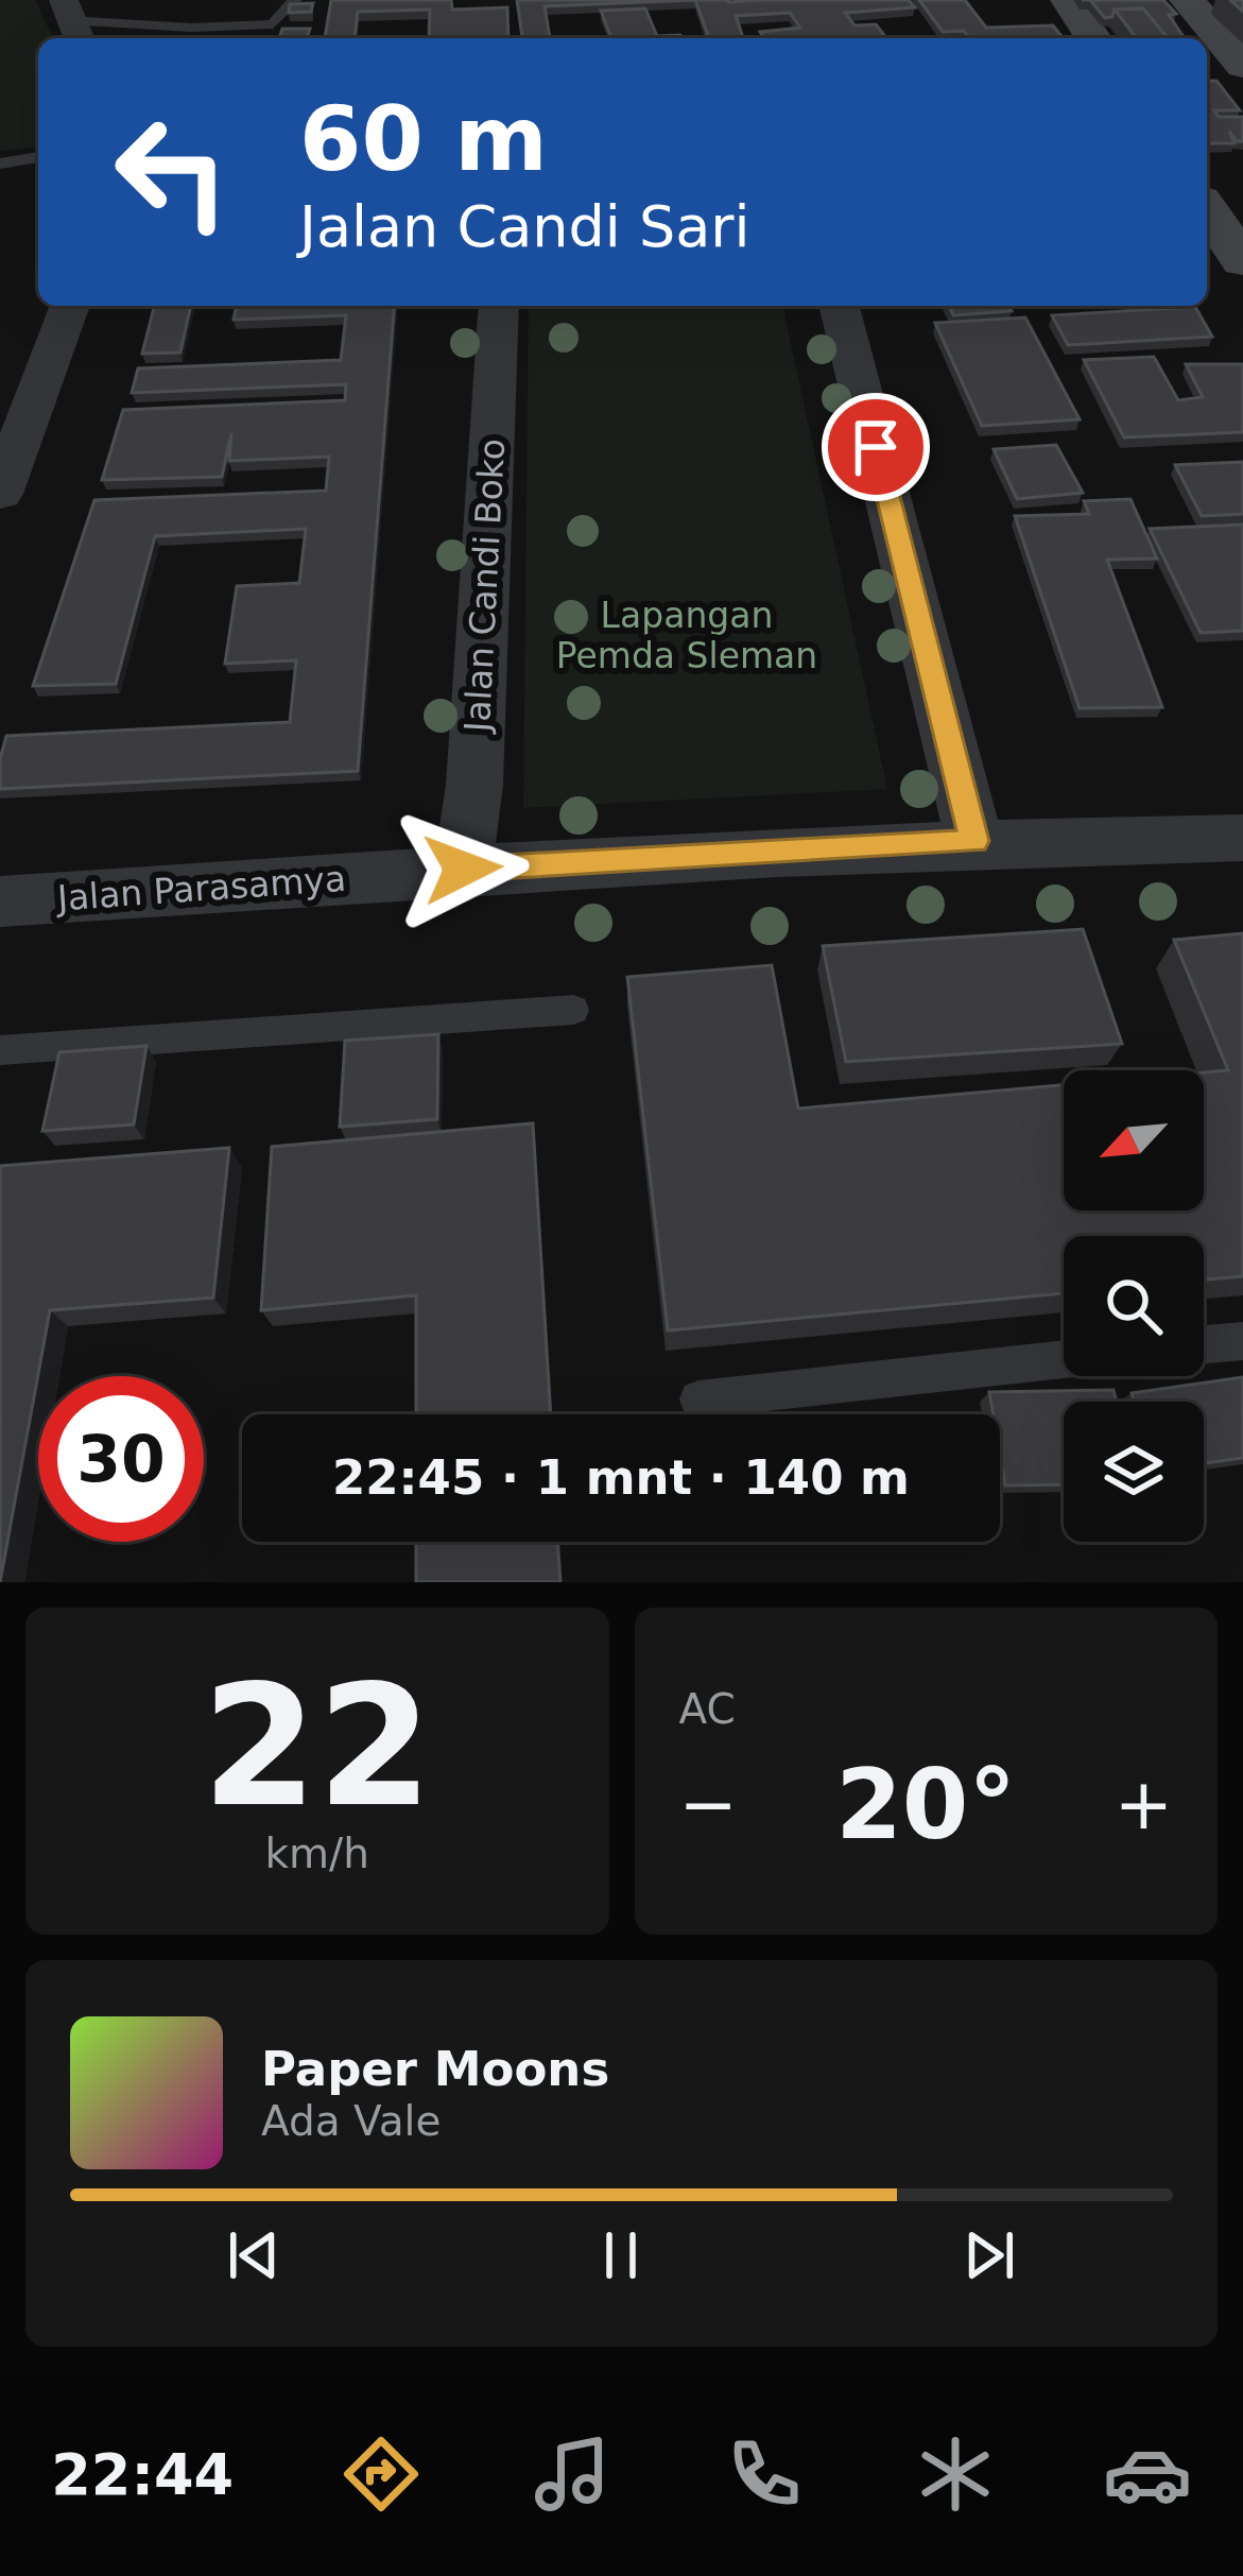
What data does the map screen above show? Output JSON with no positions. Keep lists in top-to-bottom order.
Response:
{
  "streets": {
    "street": ["Jalan Candi Boko", "Jalan Parasamya"]
  },
  "crossings": [
    ["Jalan Candi Boko", "Jalan Parasamya"]
  ],
  "parks": ["Lapangan Pemda Sleman"],
  "north": "bottom left",
  "page": {
    "turn": ["60 m", "Jalan Candi Sari"],
    "limit": "30",
    "trip": "22:45 · 1 mnt · 140 m",
    "tile": [
      ["22", "km/h"],
      "AC"
    ],
    "heat": ["−", "20°", "+"],
    "song": ["Paper Moons", "Ada Vale"],
    "tabs": "22:44"
  }
}
